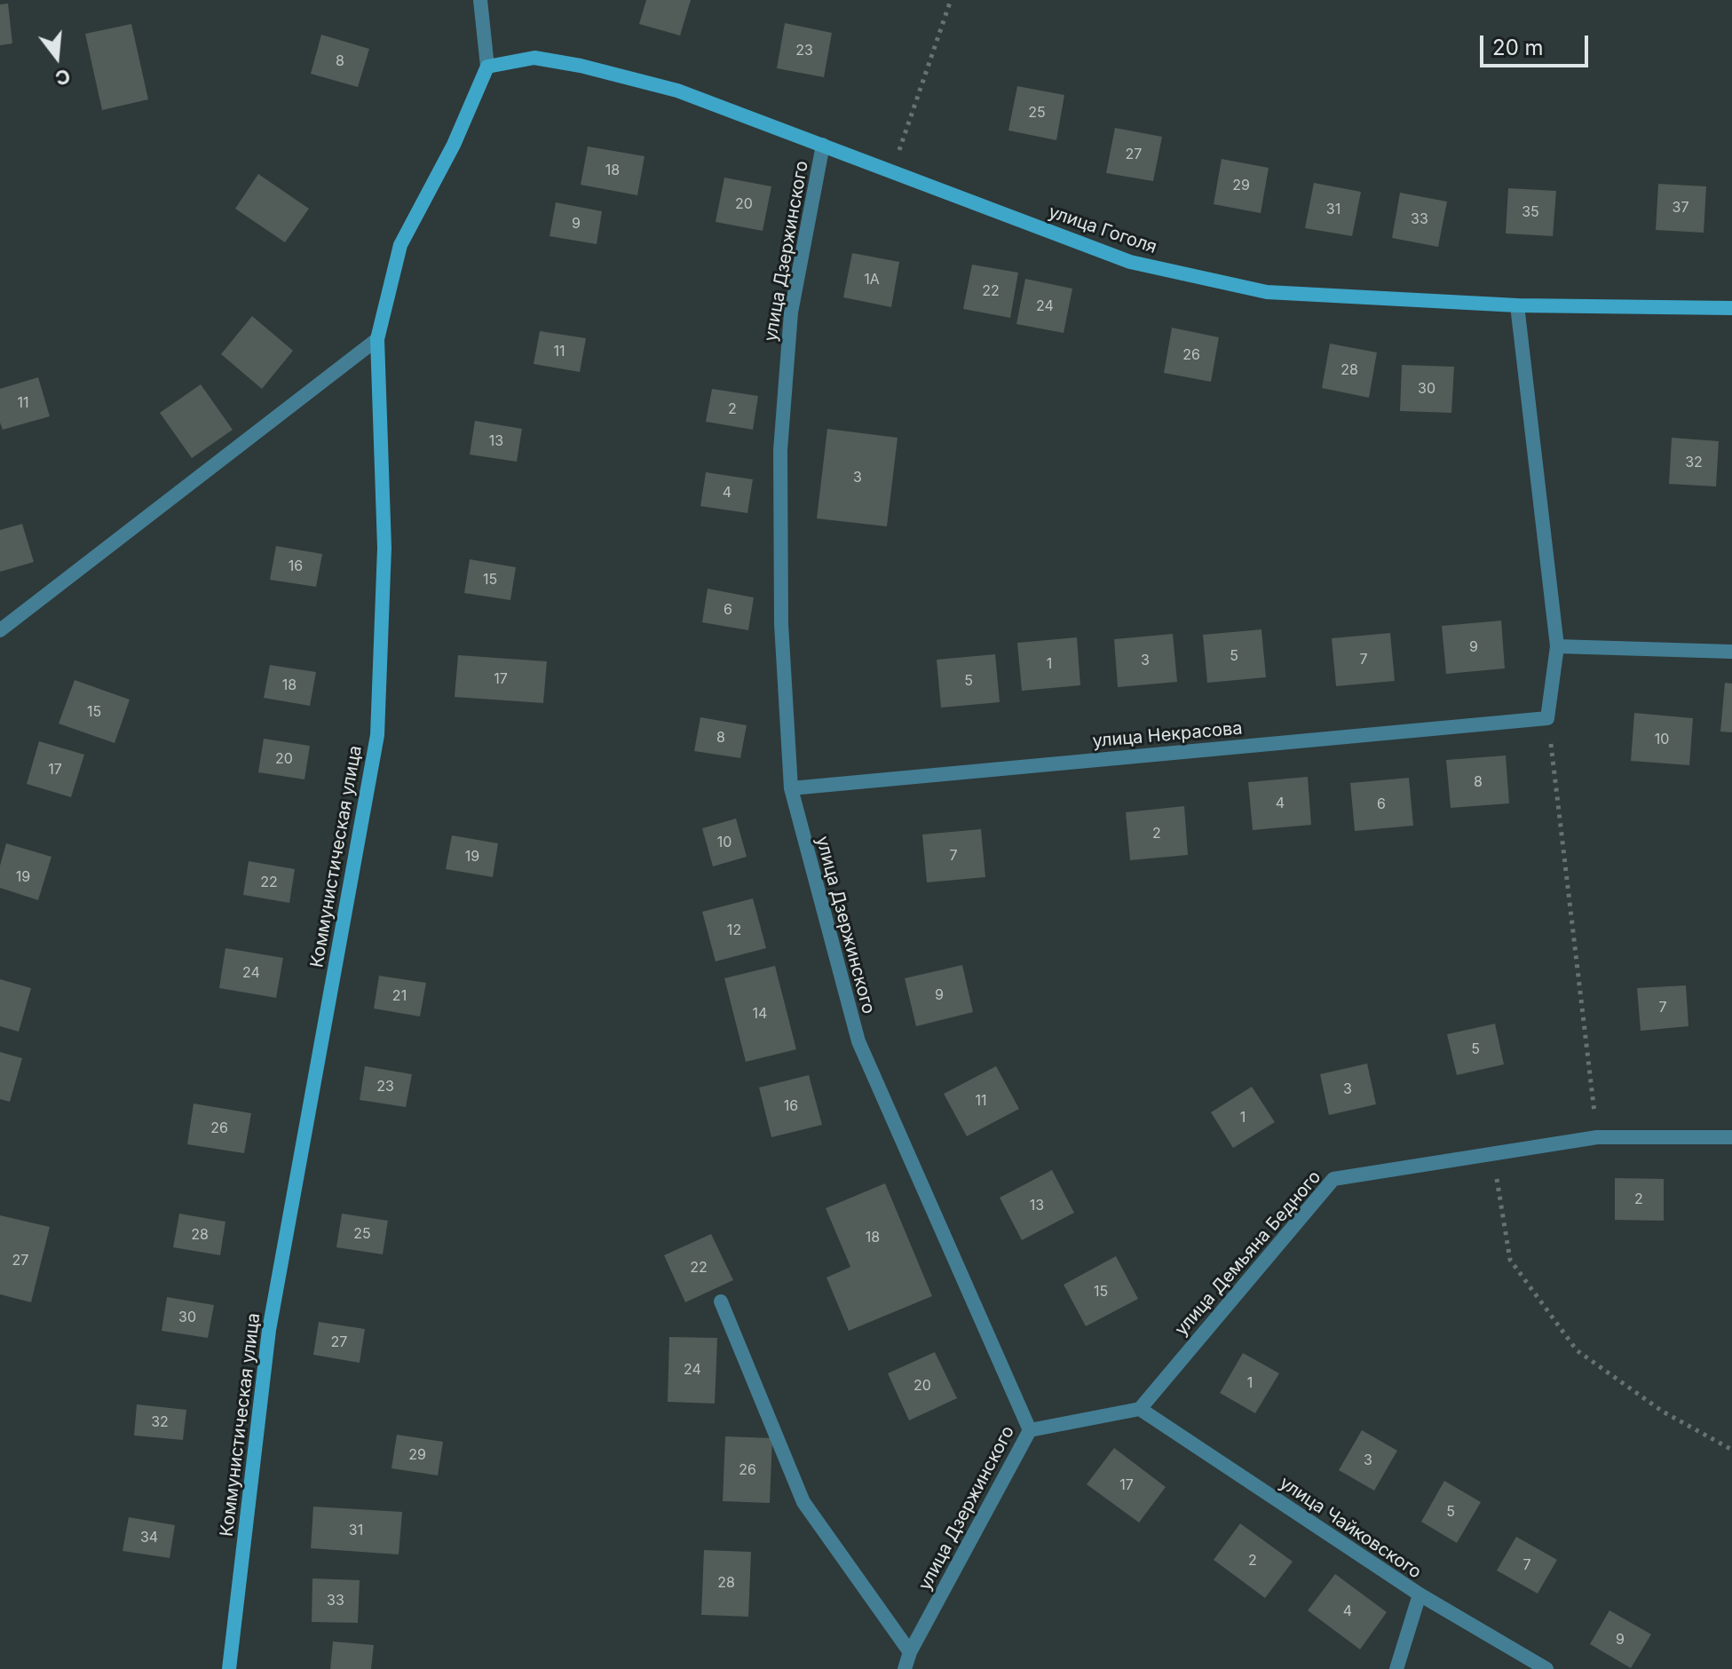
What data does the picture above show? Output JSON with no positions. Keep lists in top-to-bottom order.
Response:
{
  "streets": {
    "street": [
      "улица Гоголя",
      "улица Дзержинского",
      "улица Некрасова",
      "Коммунистическая улица",
      "улица Демьяна Бедного",
      "улица Чайковского"
    ]
  },
  "crossings": [
    ["улица Гоголя", "улица Дзержинского"],
    ["улица Гоголя", "Коммунистическая улица"],
    ["улица Дзержинского", "улица Некрасова"],
    ["улица Демьяна Бедного", "улица Чайковского"]
  ],
  "house_numbers": [
    "23",
    "8",
    "25",
    "27",
    "18",
    "29",
    "20",
    "37",
    "31",
    "35",
    "33",
    "9",
    "1А",
    "22",
    "24",
    "11",
    "26",
    "28",
    "30",
    "11",
    "2",
    "13",
    "32",
    "3",
    "4",
    "16",
    "15",
    "6",
    "9",
    "5",
    "7",
    "3",
    "1",
    "17",
    "5",
    "18",
    "15",
    "8",
    "10",
    "20",
    "17",
    "8",
    "4",
    "6",
    "2",
    "10",
    "7",
    "19",
    "19",
    "22",
    "12",
    "24",
    "9",
    "21",
    "7",
    "14",
    "5",
    "23",
    "3",
    "11",
    "16",
    "1",
    "26",
    "2",
    "13",
    "25",
    "28",
    "18",
    "27",
    "22",
    "15",
    "30",
    "27",
    "24",
    "1",
    "20",
    "32",
    "29",
    "3",
    "26",
    "17",
    "5",
    "31",
    "34",
    "2",
    "7",
    "28",
    "33",
    "4",
    "9"
  ],
  "scale_bar": "20 m",
  "north": "bottom"
}
